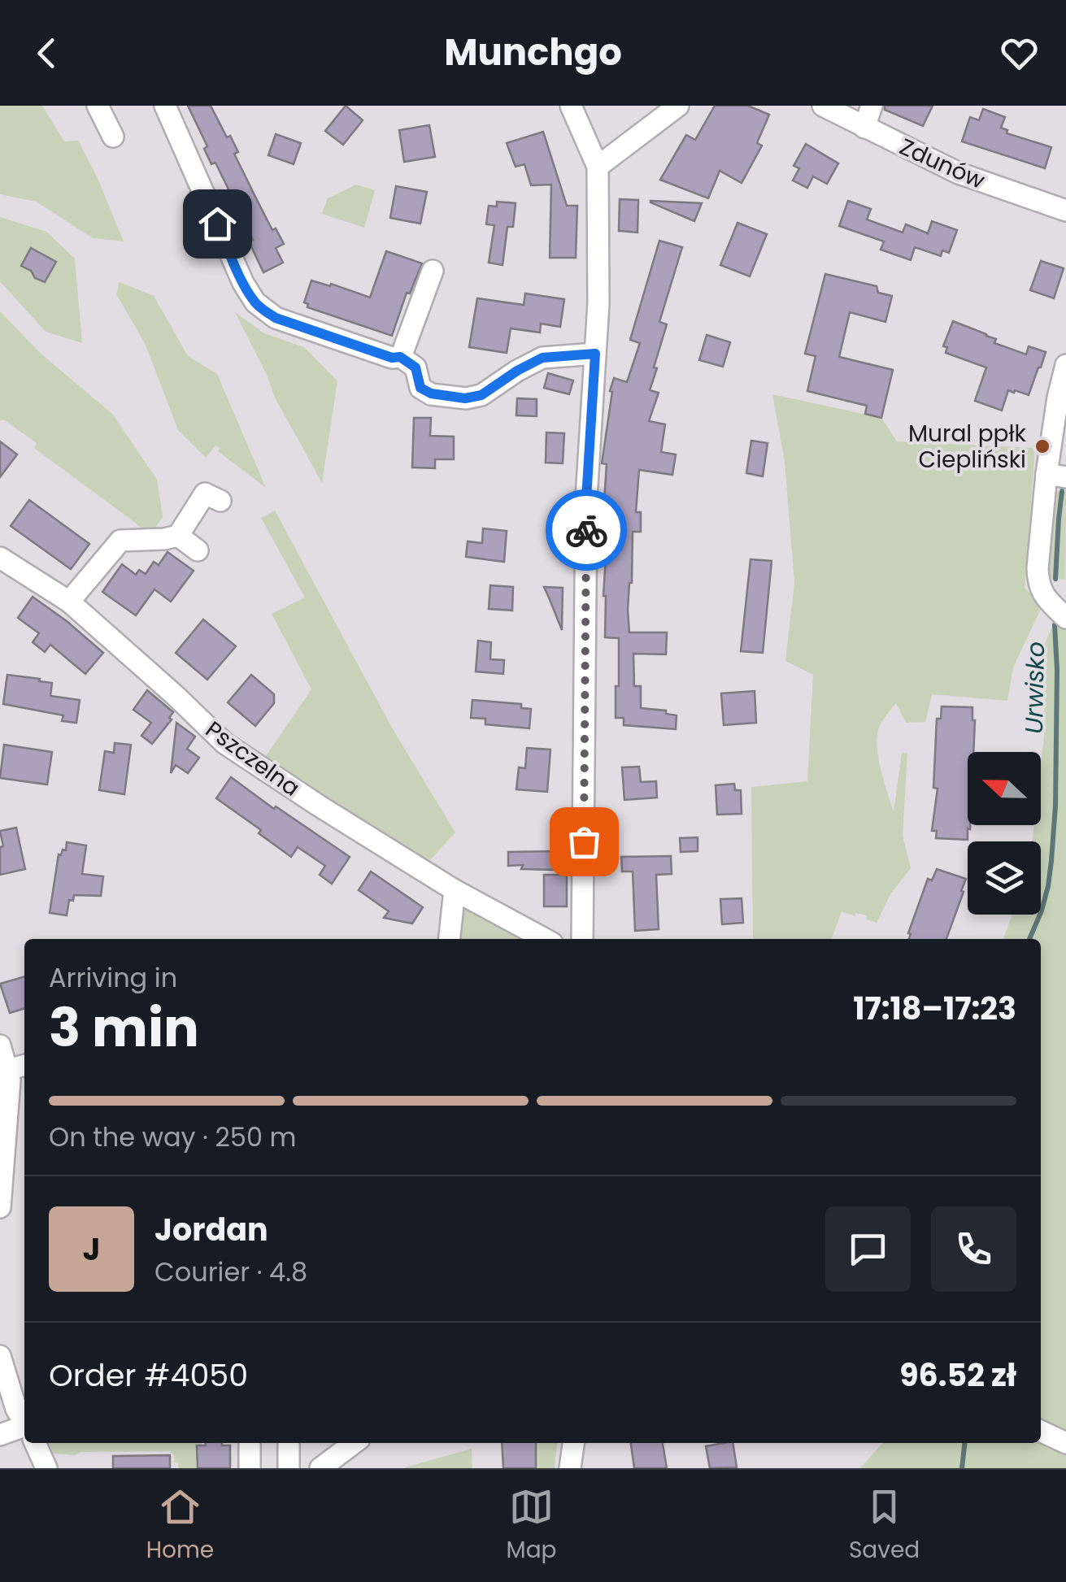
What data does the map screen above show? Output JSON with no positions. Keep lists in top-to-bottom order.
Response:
{
  "streets": {
    "street": ["Zdunów", "Pszczelna"]
  },
  "water": ["Urwisko"],
  "places": ["Mural ppłk Ciepliński"],
  "north": "left",
  "page": {
    "header": "Munchgo",
    "heading": ["3 min", "Arriving in", "17:18–17:23"],
    "panel": [
      "Jordan",
      "Courier · 4.8",
      "Order #4050",
      "96.52 zł"
    ],
    "bar": "On the way · 250 m",
    "round": "J",
    "tabs": ["Home", "Map", "Saved"]
  }
}
